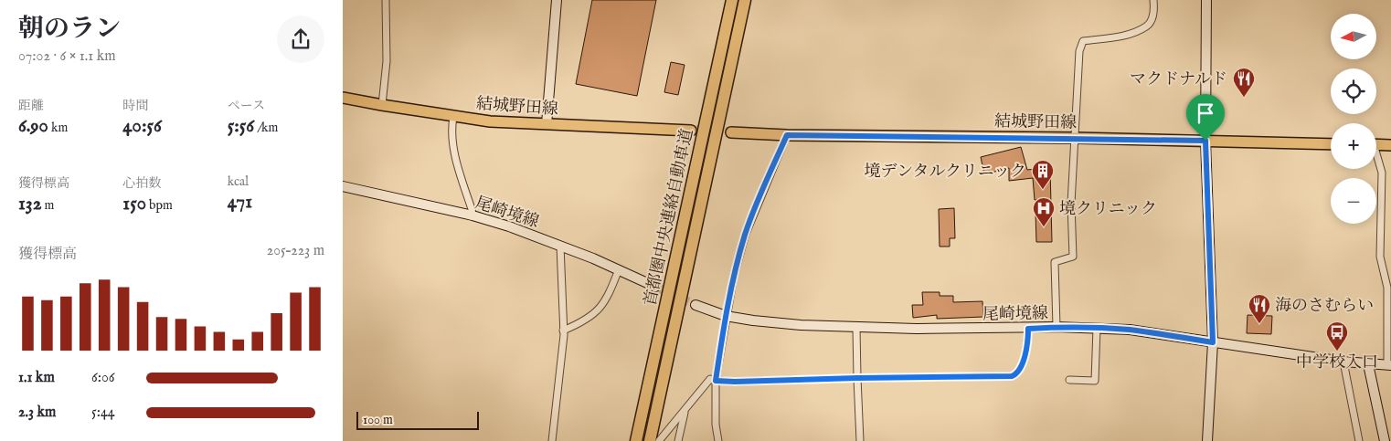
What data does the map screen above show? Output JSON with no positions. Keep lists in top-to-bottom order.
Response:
{
  "streets": {
    "highway": ["首都圏中央連絡自動車道"],
    "main road": ["結城野田線", "尾崎境線"]
  },
  "places": {
    "restaurant": ["マクドナルド", "海のさむらい"],
    "building": ["境デンタルクリニック"],
    "hospital": ["境クリニック"],
    "bus stop": ["中学校入口"]
  },
  "scale_bar": "100 m",
  "north": "left",
  "page": {
    "heading": ["朝のラン", "07:02 · 6 × 1.1 km"],
    "map_buttons": ["+", "−"],
    "stats": [
      ["距離", "6.90 km"],
      ["時間", "40:56"],
      ["ペース", "5:56 /km"],
      ["獲得標高", "132 m"],
      ["心拍数", "150 bpm"],
      ["kcal", "471"]
    ],
    "chart": ["獲得標高", "205–223 m"],
    "list": [
      {
        "name": "1.1 km",
        "note": "6:06"
      },
      {
        "name": "2.3 km",
        "note": "5:44"
      }
    ],
    "scale": "100 m"
  }
}
